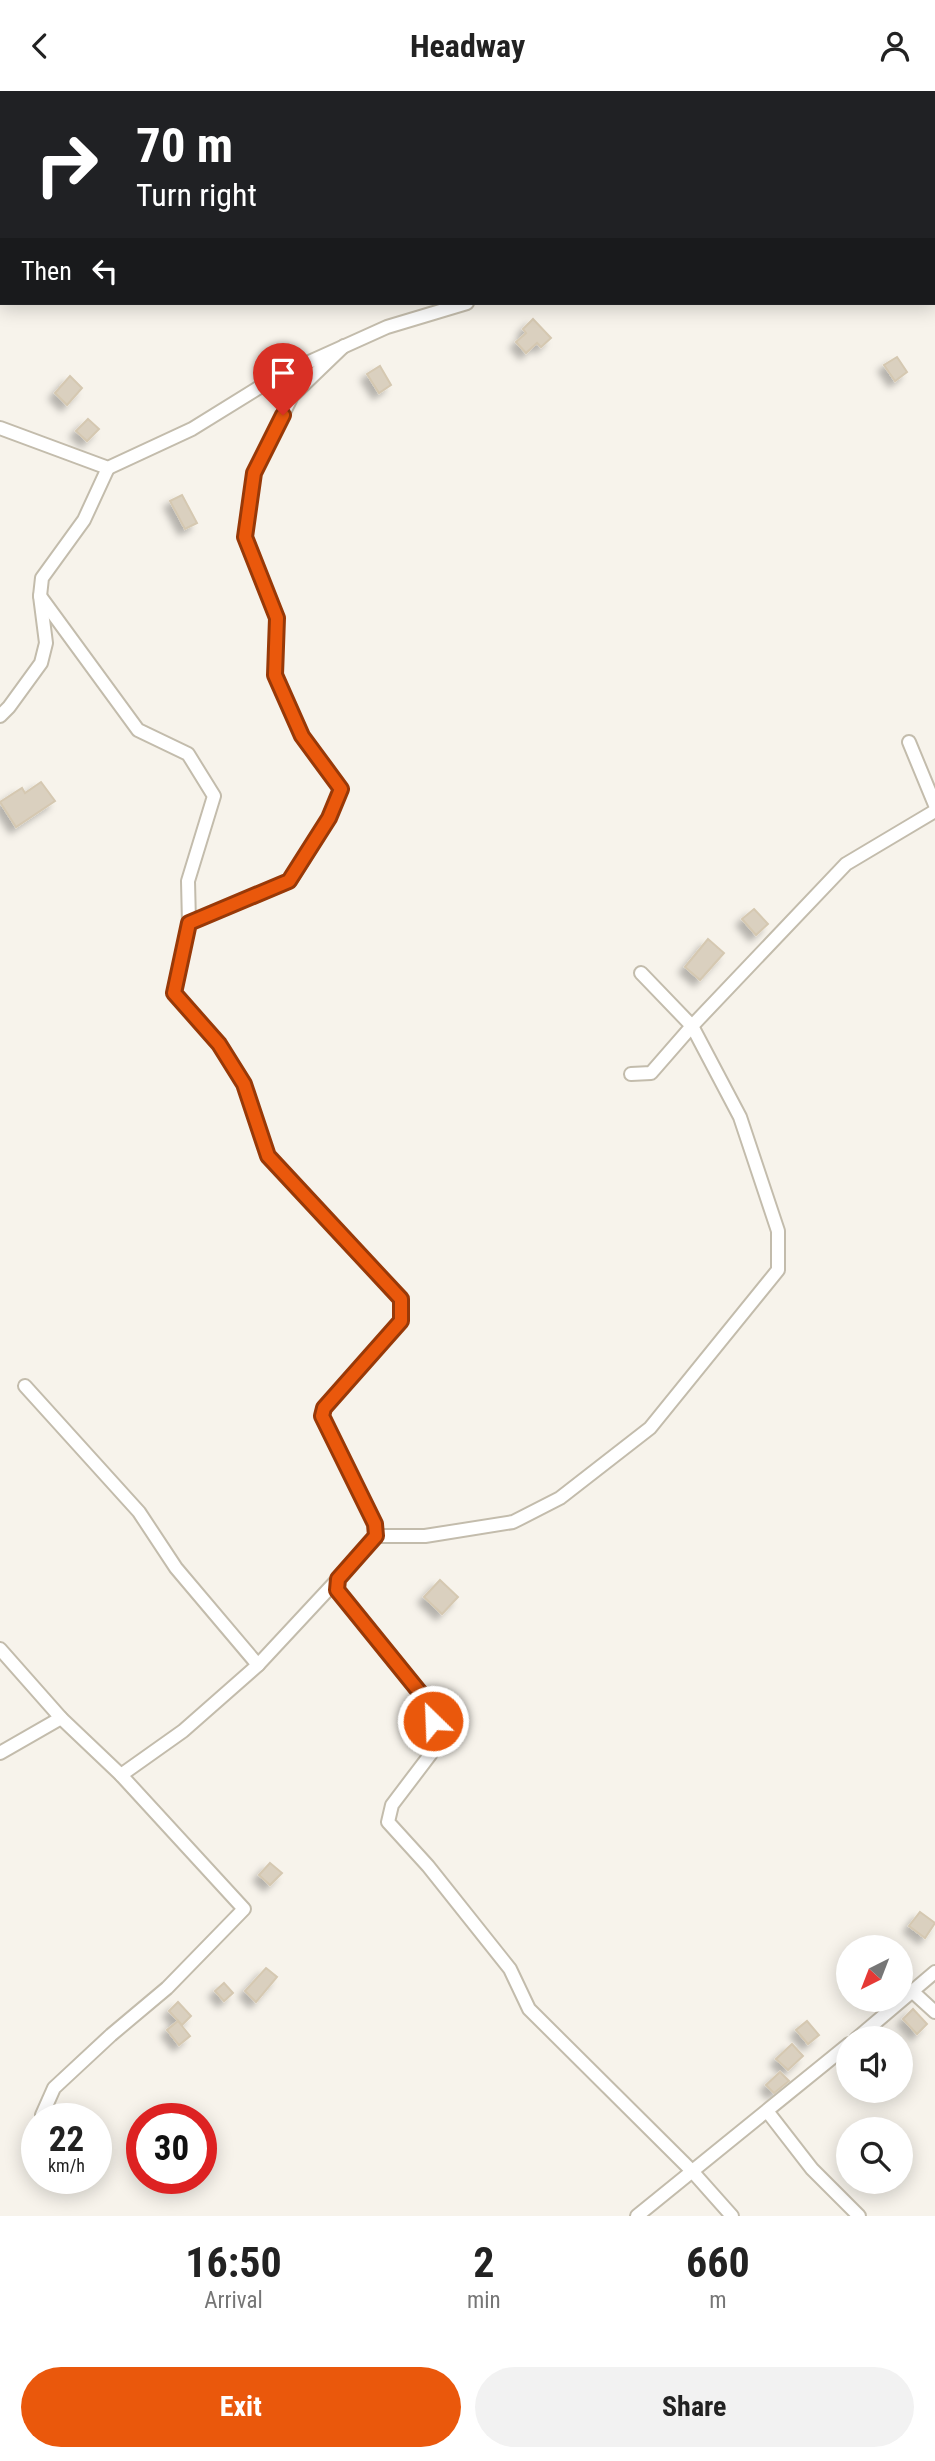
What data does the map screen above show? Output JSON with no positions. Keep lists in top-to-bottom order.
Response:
{
  "north": "bottom left",
  "page": {
    "header": "Headway",
    "turn": ["70 m", "Turn right"],
    "then": "Then",
    "speed": "22 km/h",
    "limit": "30",
    "eta": [
      "16:50",
      "Arrival",
      "2",
      "min",
      "660",
      "m"
    ],
    "buttons": ["Exit", "Share"]
  }
}
